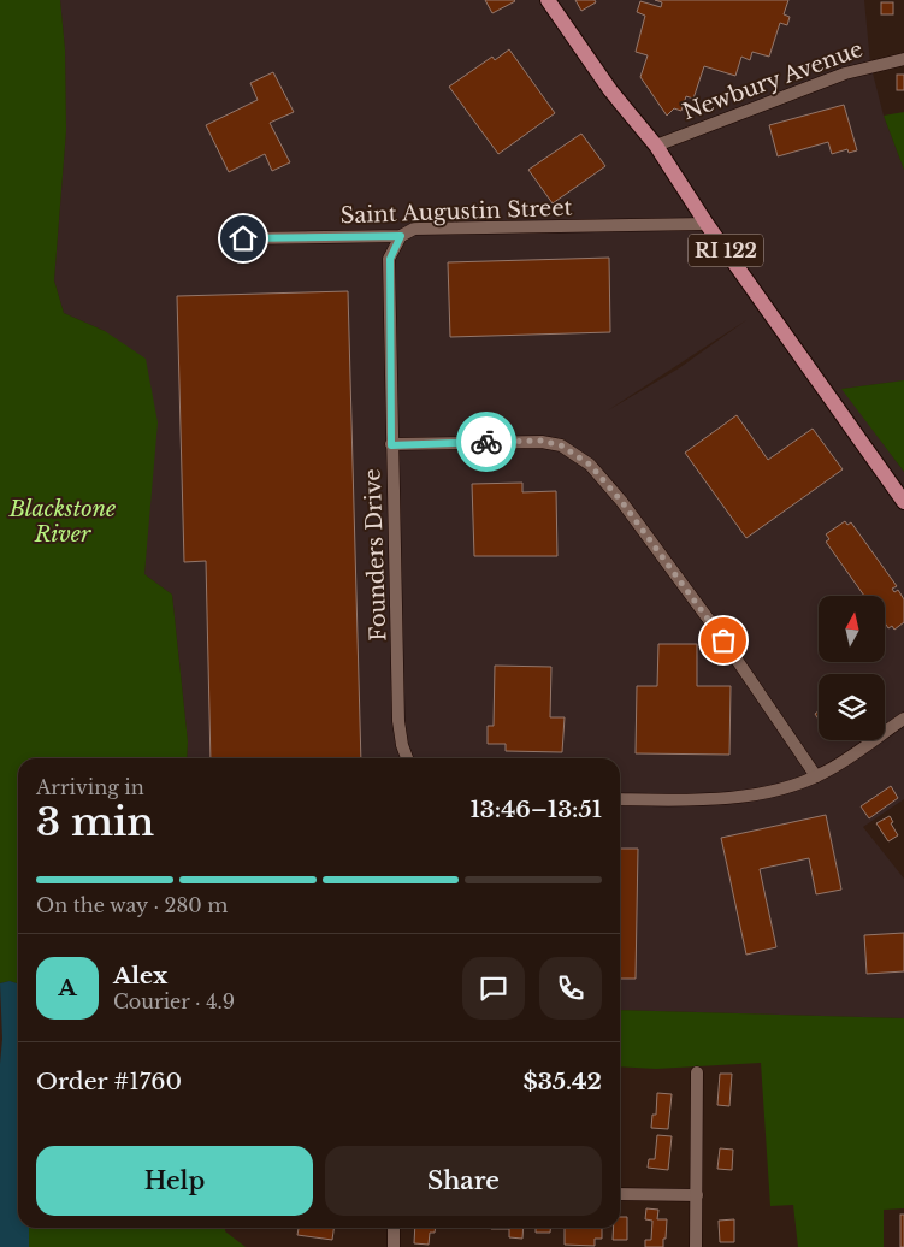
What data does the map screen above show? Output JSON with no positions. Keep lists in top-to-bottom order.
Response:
{
  "streets": {
    "main road": ["RI 122"],
    "street": ["Newbury Avenue", "Saint Augustin Street", "Founders Drive"]
  },
  "crossings": [
    ["Newbury Avenue", "RI 122"],
    ["Saint Augustin Street", "RI 122"],
    ["Saint Augustin Street", "Founders Drive"]
  ],
  "parks": ["Blackstone River"],
  "north": "top",
  "page": {
    "heading": ["3 min", "Arriving in", "13:46–13:51"],
    "panel": [
      "Alex",
      "Courier · 4.9",
      "Order #1760",
      "$35.42"
    ],
    "bar": "On the way · 280 m",
    "round": "A",
    "buttons": ["Help", "Share"]
  }
}
